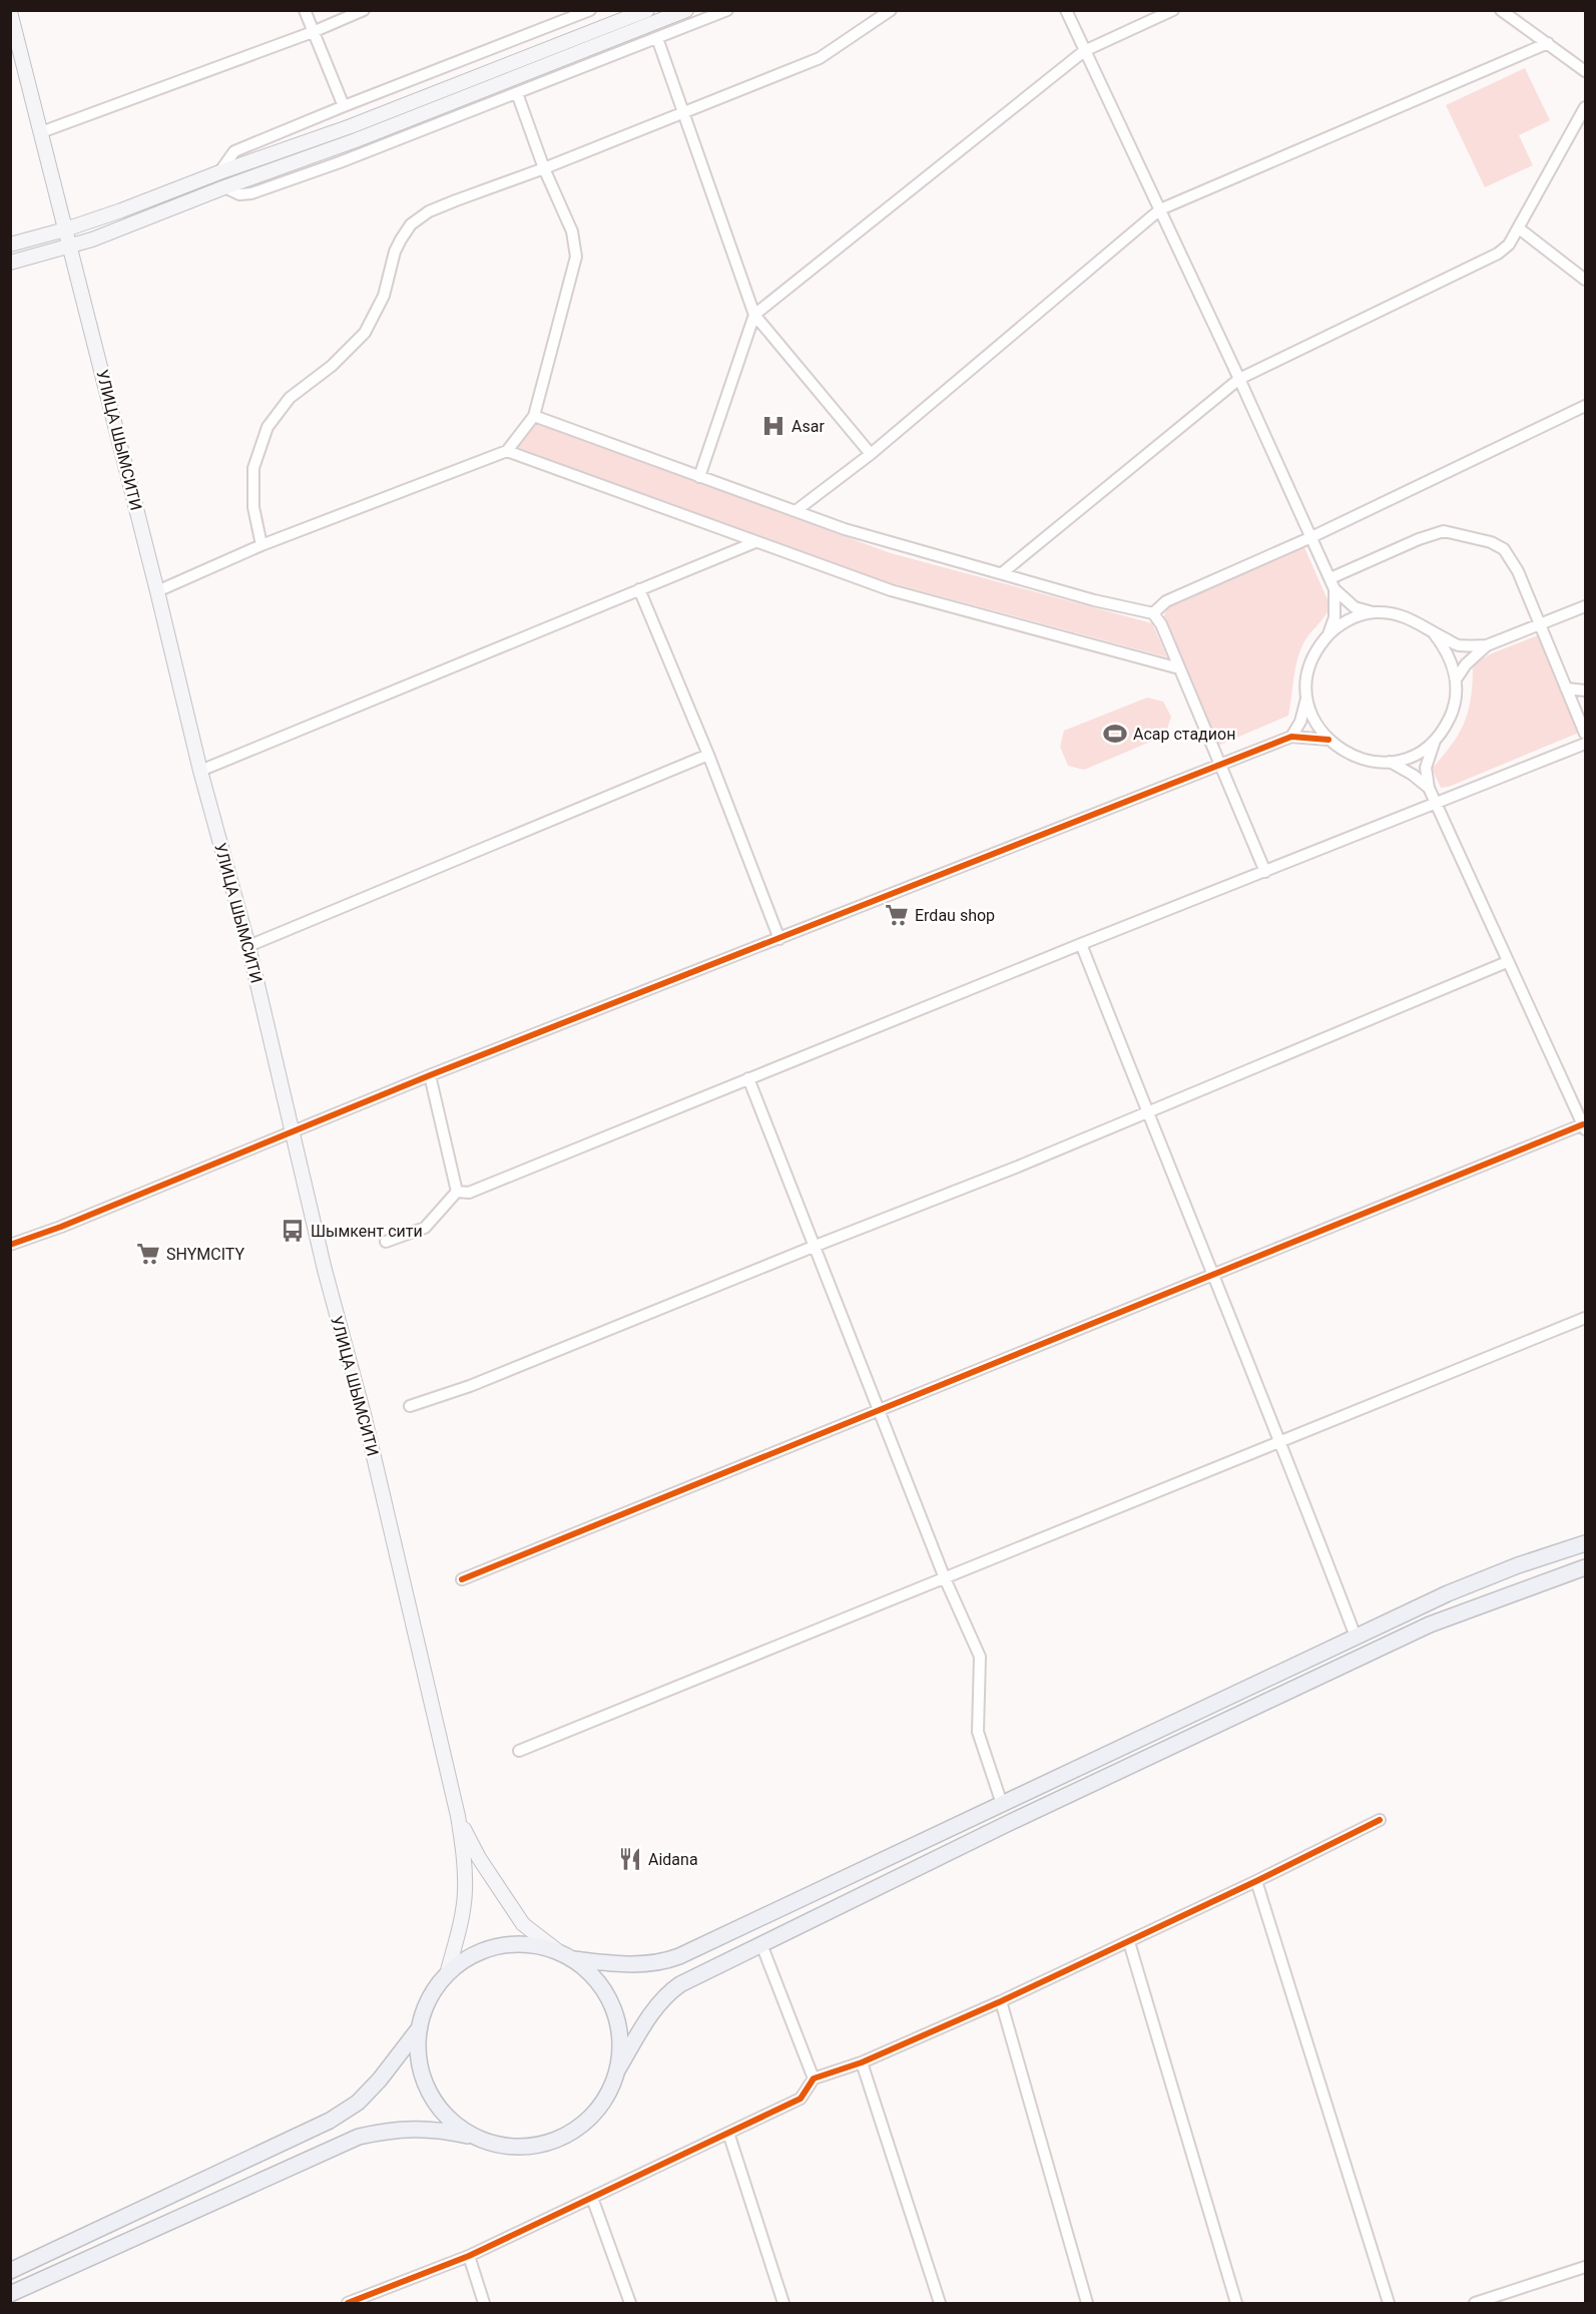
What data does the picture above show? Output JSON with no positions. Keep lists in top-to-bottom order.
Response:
{
  "streets": {
    "main road": ["УЛИЦА ШЫМСИТИ"]
  },
  "places": {
    "hospital": ["Asar"],
    "sports": ["Асар стадион"],
    "supermarket": ["Erdau shop", "SHYMCITY"],
    "bus stop": ["Шымкент сити"],
    "restaurant": ["Aidana"]
  }
}
